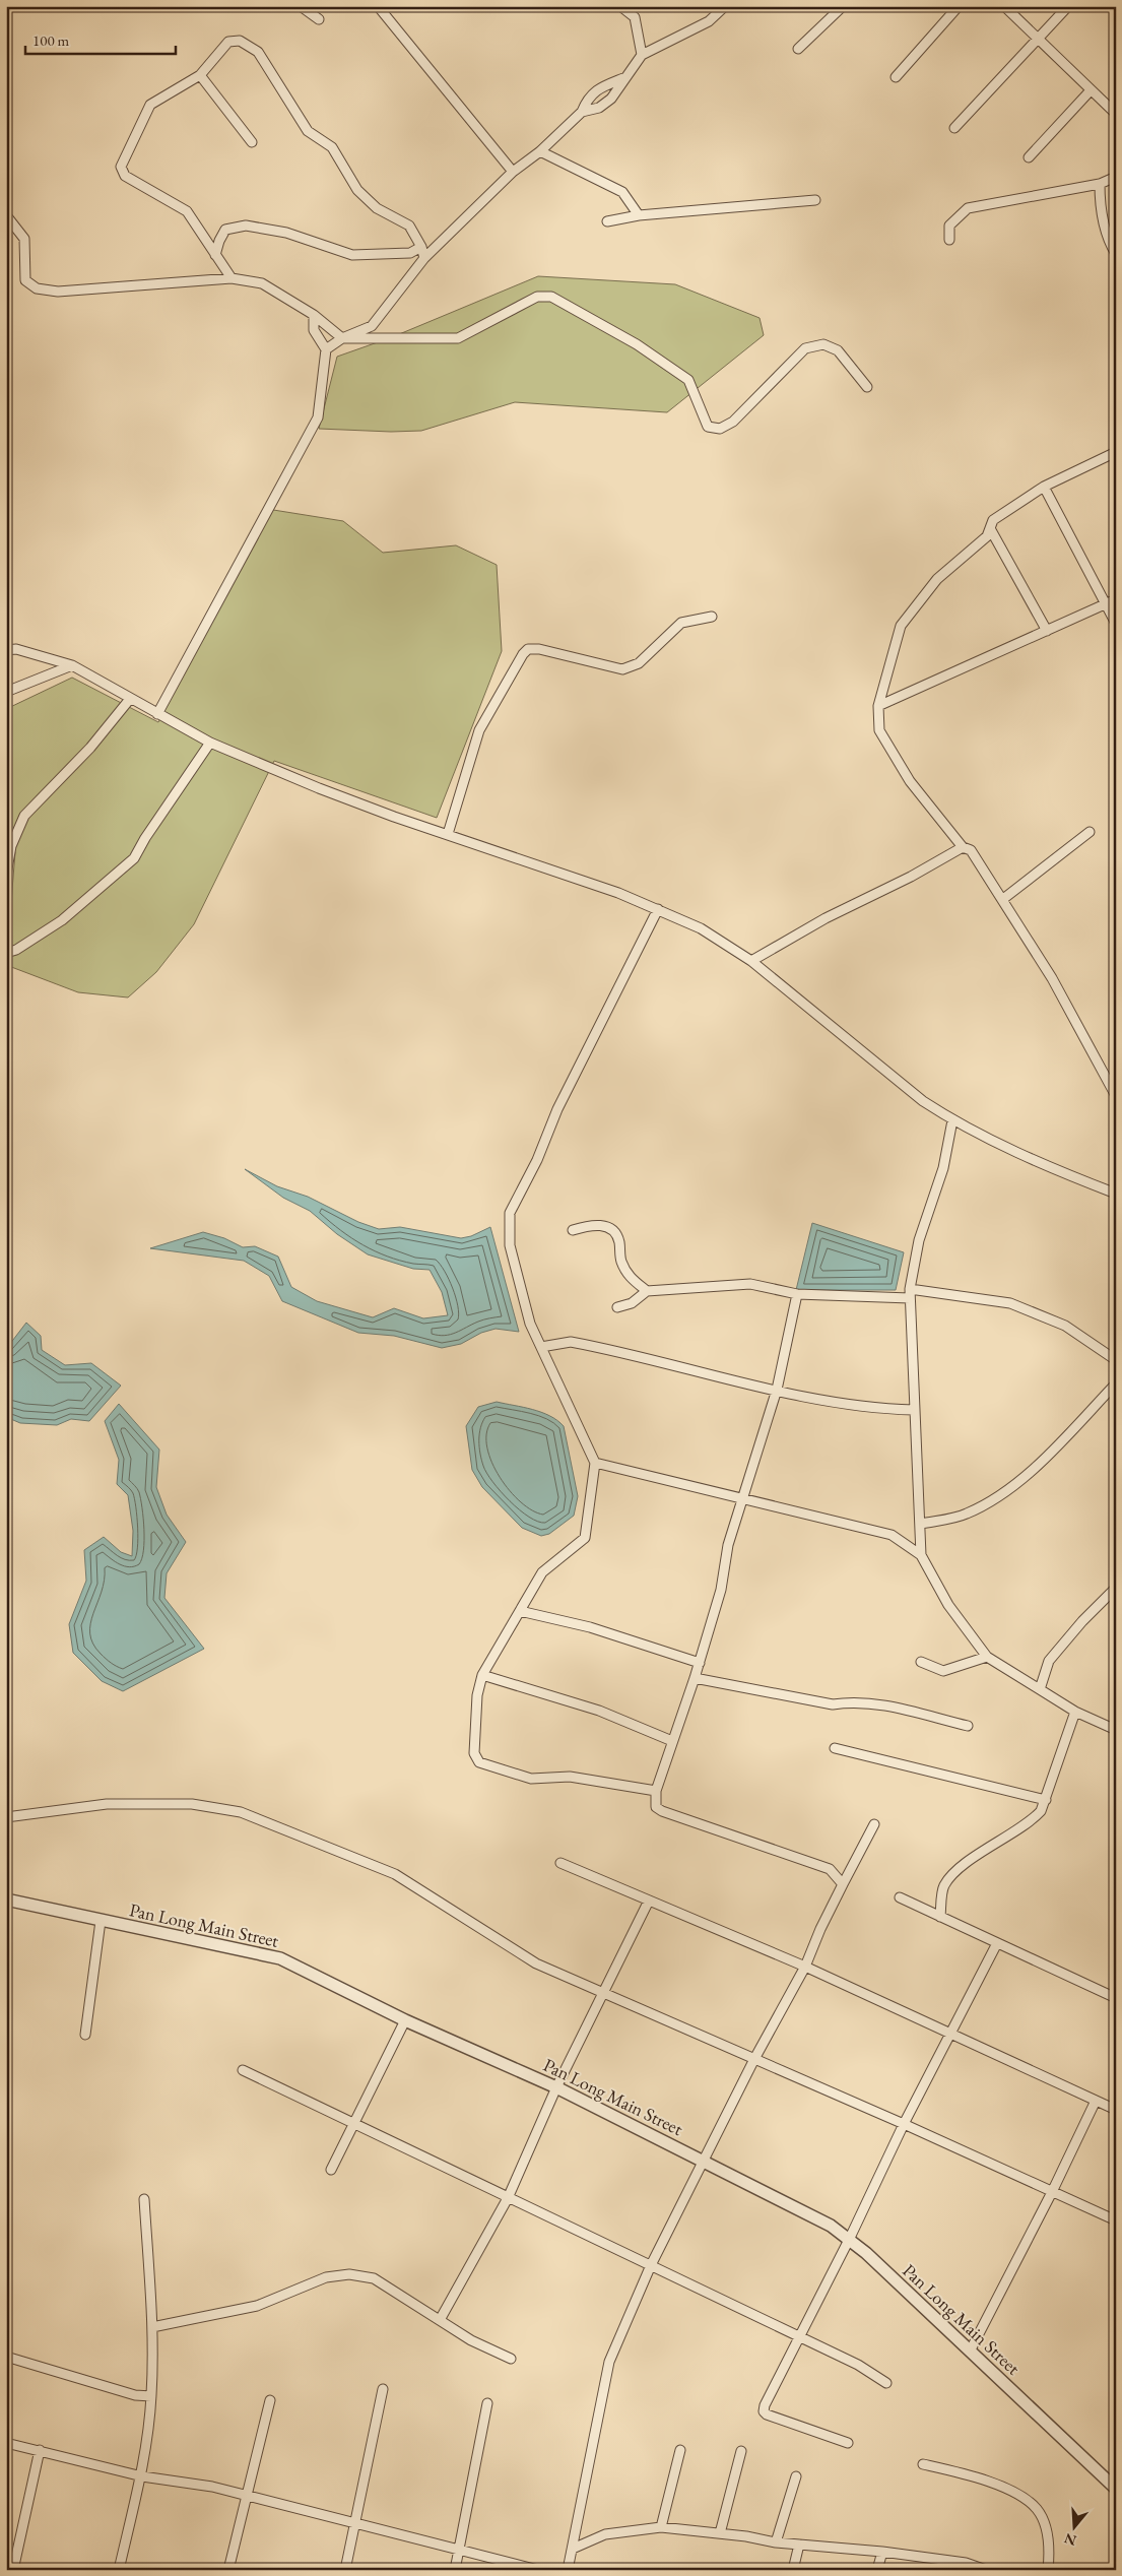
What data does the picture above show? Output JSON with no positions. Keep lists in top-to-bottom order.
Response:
{
  "streets": {
    "street": ["Pan Long Main Street"]
  },
  "scale_bar": "100 m",
  "north": "bottom"
}
